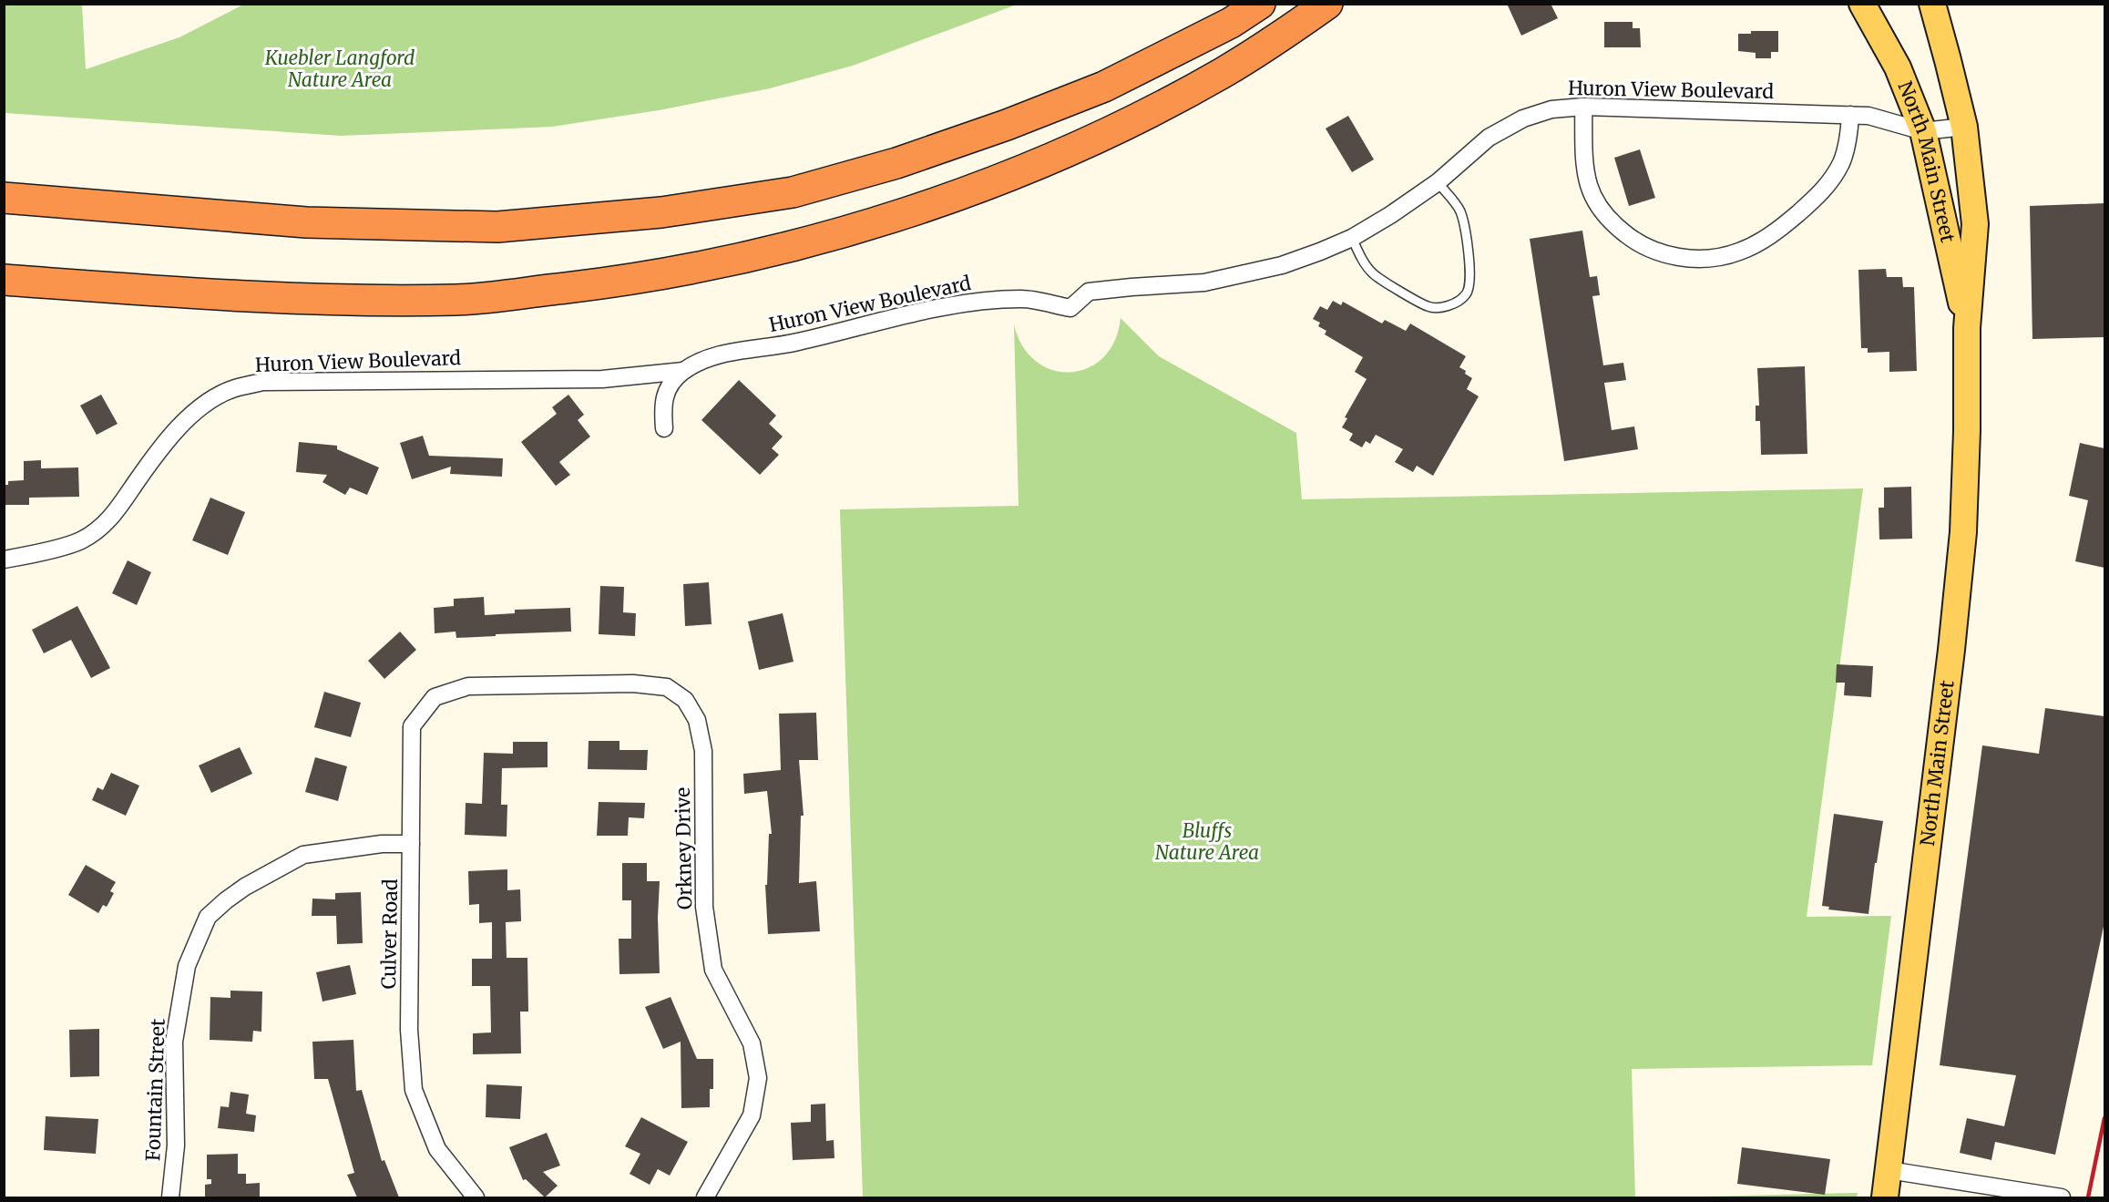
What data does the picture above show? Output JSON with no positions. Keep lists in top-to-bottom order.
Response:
{
  "streets": {
    "main road": ["North Main Street"],
    "street": [
      "Huron View Boulevard",
      "Orkney Drive",
      "Culver Road",
      "Fountain Street"
    ]
  },
  "crossings": [
    ["Huron View Boulevard", "North Main Street"],
    ["Orkney Drive", "Culver Road"],
    ["Culver Road", "Fountain Street"]
  ],
  "parks": ["Kuebler Langford Nature Area", "Bluffs Nature Area"]
}
